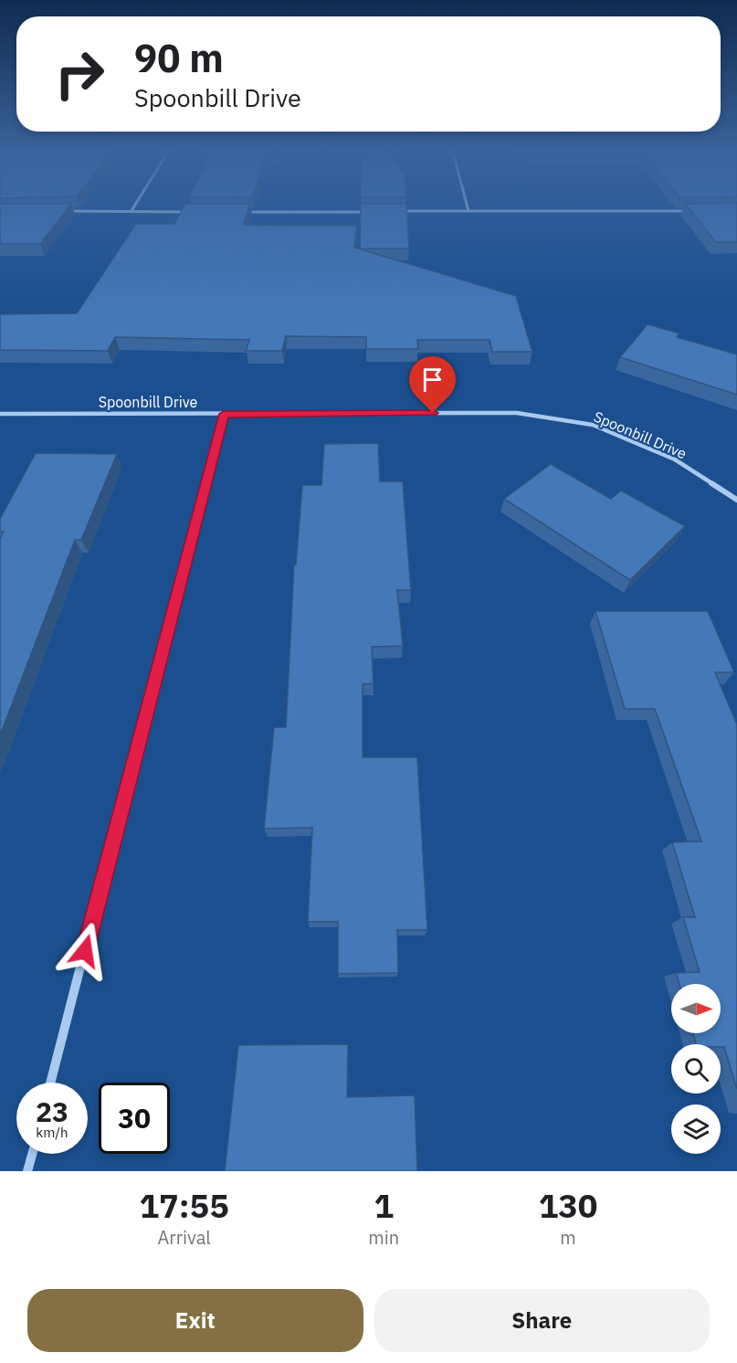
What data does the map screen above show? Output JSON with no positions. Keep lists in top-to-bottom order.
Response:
{
  "streets": {
    "street": ["Spoonbill Drive"]
  },
  "north": "right",
  "page": {
    "turn": ["90 m", "Spoonbill Drive"],
    "speed": "23 km/h",
    "limit": "30",
    "eta": [
      "17:55",
      "Arrival",
      "1",
      "min",
      "130",
      "m"
    ],
    "buttons": ["Exit", "Share"]
  }
}
